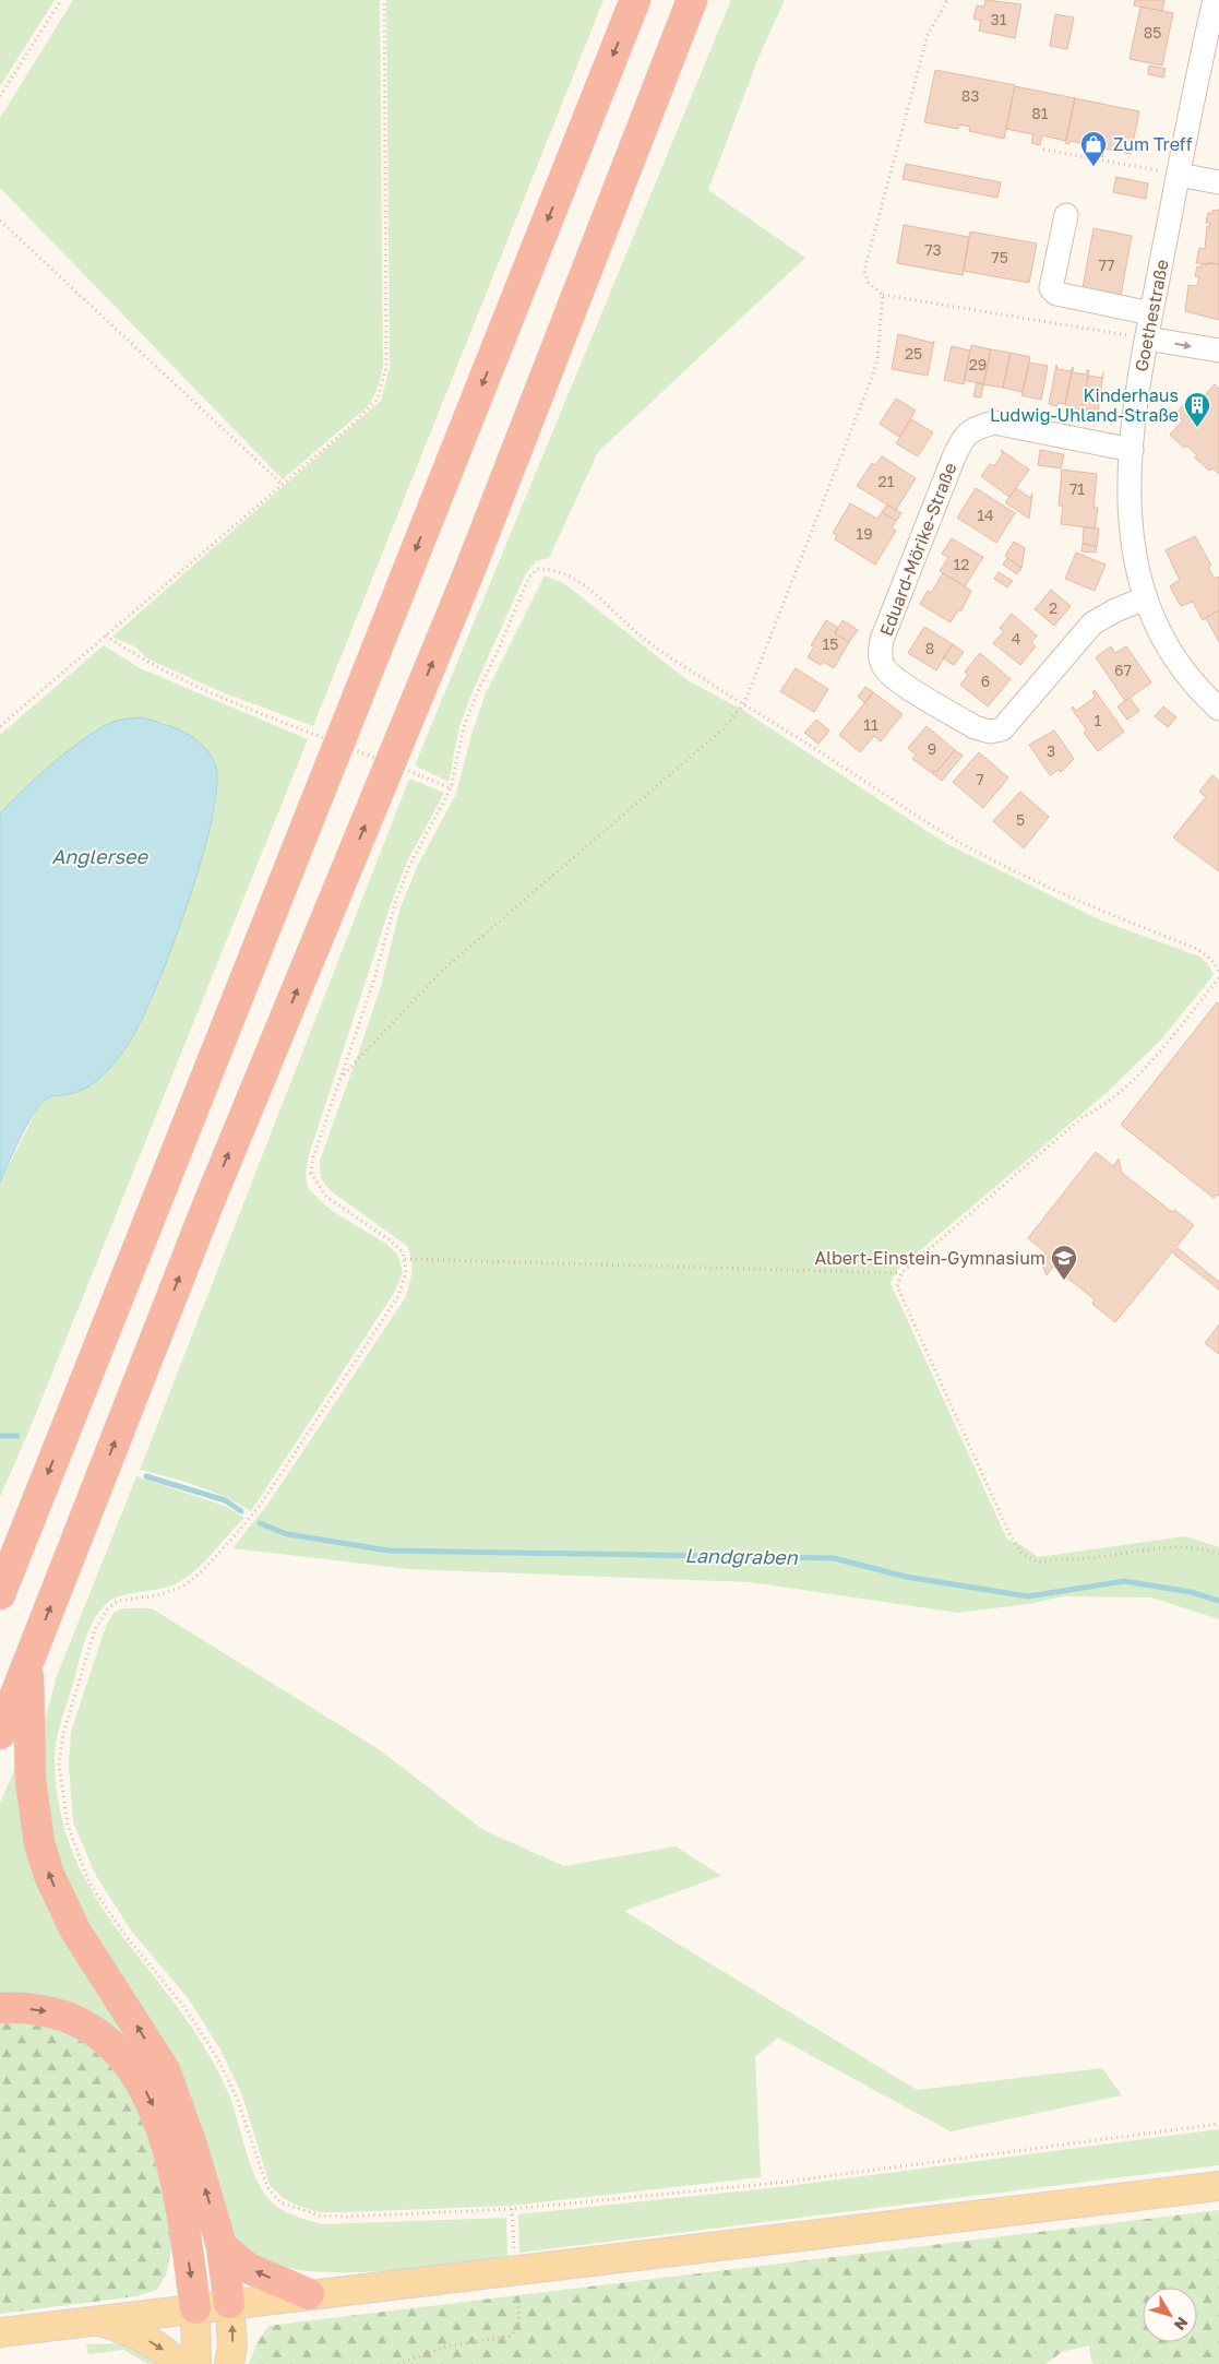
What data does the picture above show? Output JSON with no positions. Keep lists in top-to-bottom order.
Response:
{
  "streets": {
    "street": ["Goethestraße", "Eduard-Mörike-Straße"]
  },
  "crossings": [
    ["Goethestraße", "Eduard-Mörike-Straße"]
  ],
  "water": ["Anglersee", "Landgraben"],
  "places": {
    "shop": ["Zum Treff"],
    "building": ["Kinderhaus Ludwig-Uhland-Straße"],
    "school or university": ["Albert-Einstein-Gymnasium"]
  },
  "house_numbers": [
    "31",
    "85",
    "83",
    "81",
    "73",
    "75",
    "77",
    "25",
    "29",
    "21",
    "71",
    "14",
    "19",
    "12",
    "2",
    "4",
    "15",
    "8",
    "67",
    "6",
    "1",
    "11",
    "9",
    "3",
    "7",
    "5"
  ],
  "north": "bottom right"
}
